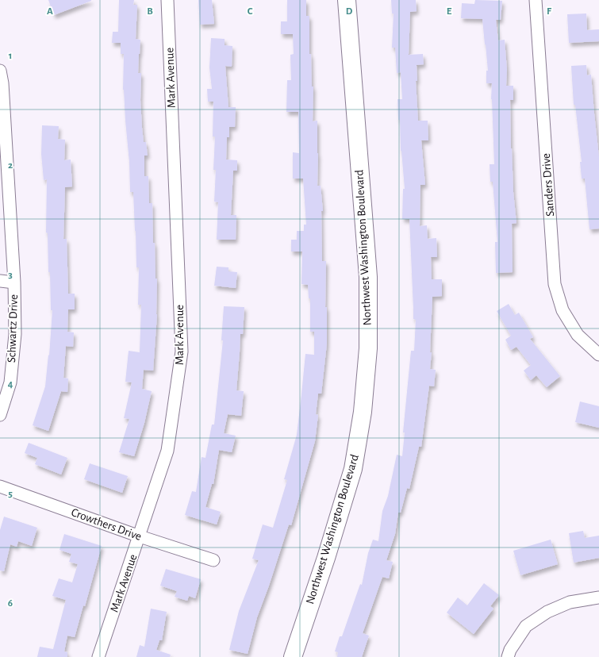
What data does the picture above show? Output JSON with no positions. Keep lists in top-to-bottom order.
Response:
{
  "streets": {
    "main road": ["Northwest Washington Boulevard"],
    "street": [
      "Mark Avenue",
      "Sanders Drive",
      "Schwartz Drive",
      "Crowthers Drive"
    ]
  },
  "crossings": [
    ["Mark Avenue", "Crowthers Drive"]
  ],
  "grid": {
    "columns": [
      "A",
      "B",
      "C",
      "D",
      "E",
      "F"
    ],
    "rows": [
      "1",
      "2",
      "3",
      "4",
      "5",
      "6"
    ]
  }
}
